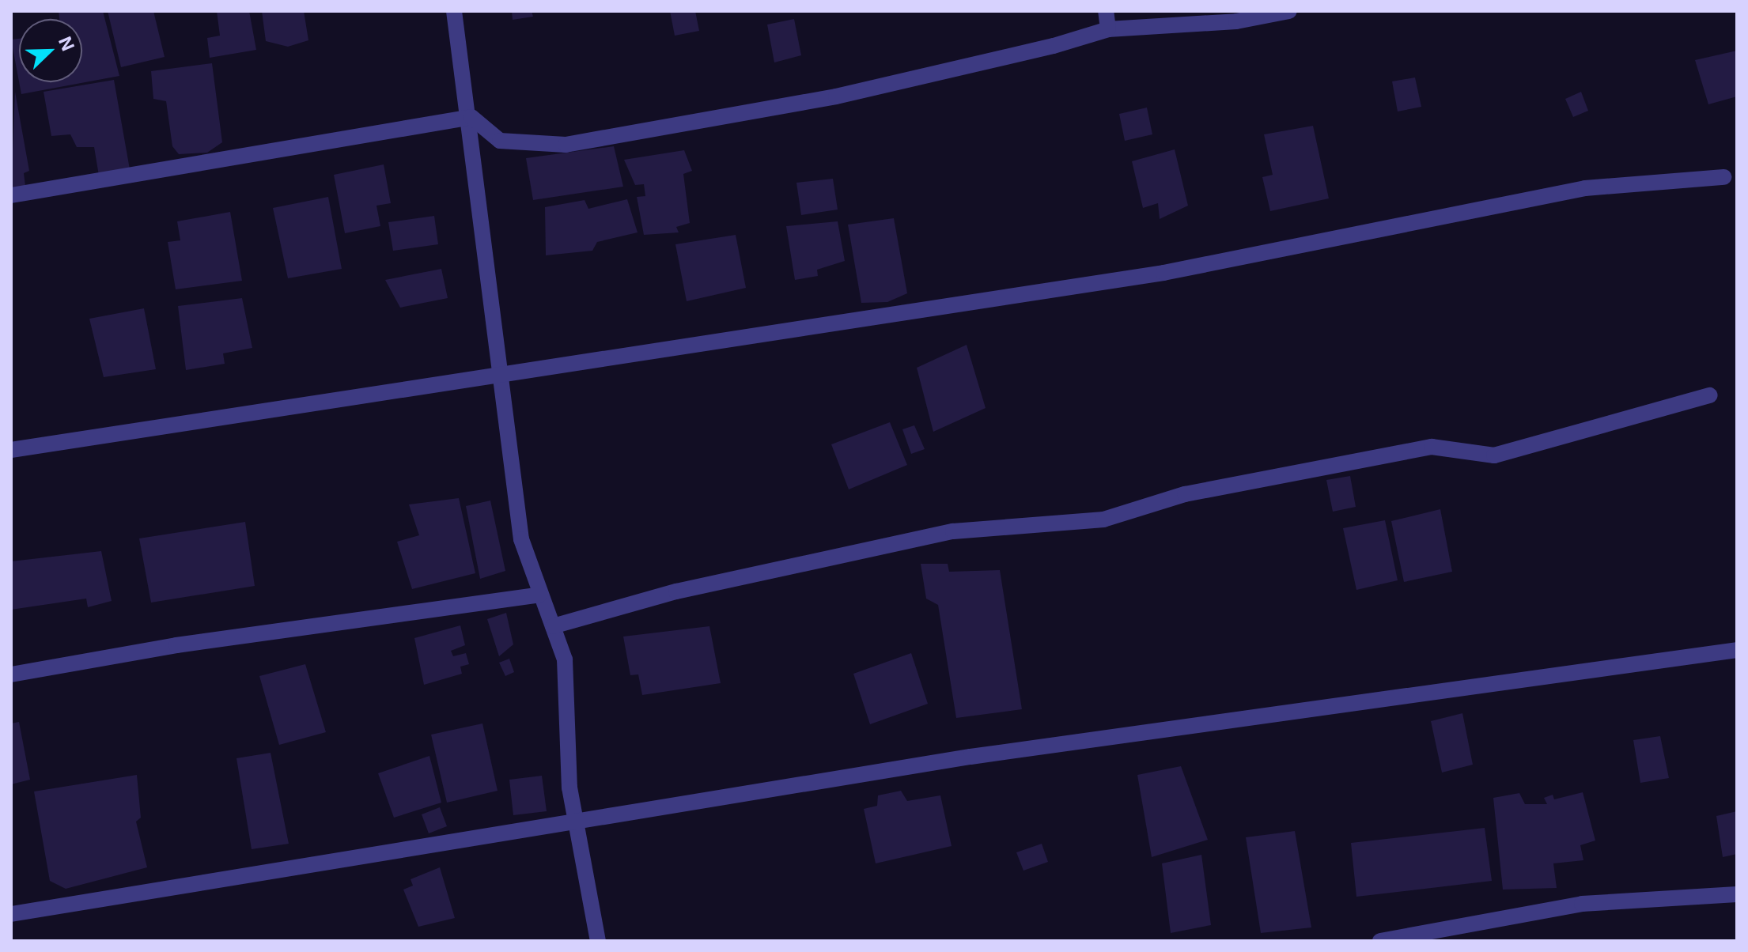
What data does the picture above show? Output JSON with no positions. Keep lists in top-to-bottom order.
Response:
{
  "north": "top right"
}
